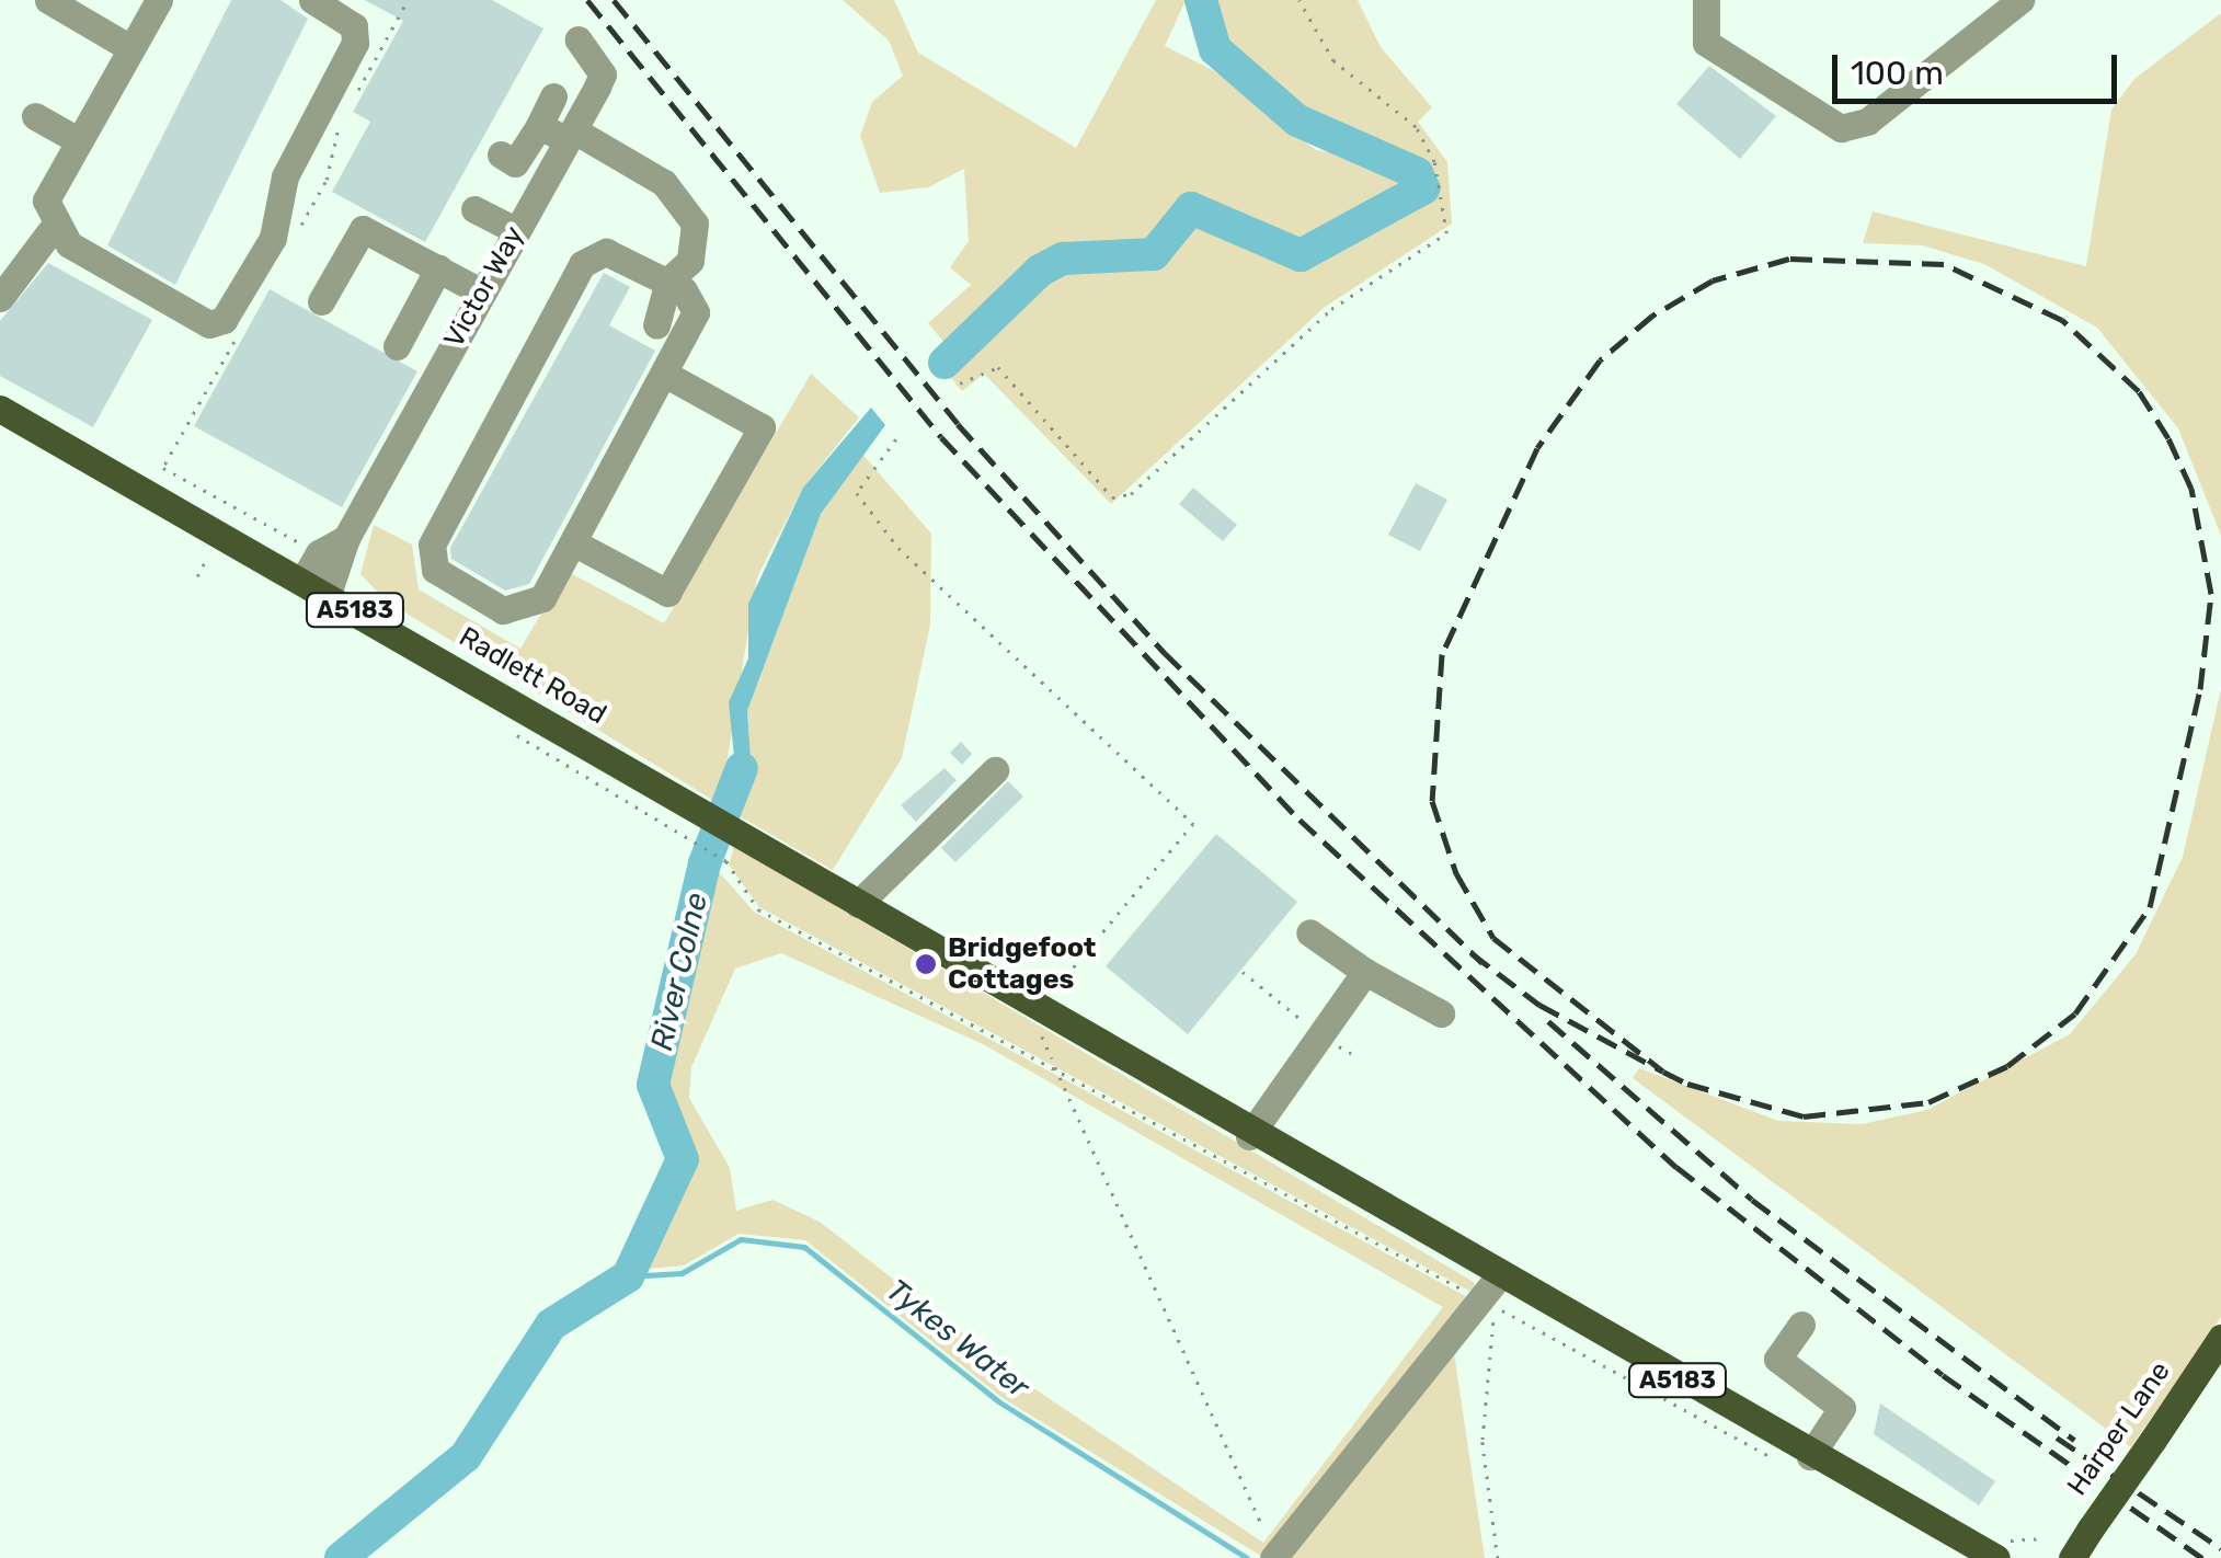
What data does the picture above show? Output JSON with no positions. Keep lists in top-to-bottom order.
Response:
{
  "streets": {
    "main road": ["A5183", "Radlett Road", "Harper Lane"],
    "street": ["Victor Way"]
  },
  "crossings": [
    ["Victor Way", "Radlett Road"],
    ["A5183", "Radlett Road"]
  ],
  "water": ["River Colne", "Tykes Water"],
  "places": ["Bridgefoot Cottages"],
  "scale_bar": "100 m"
}
